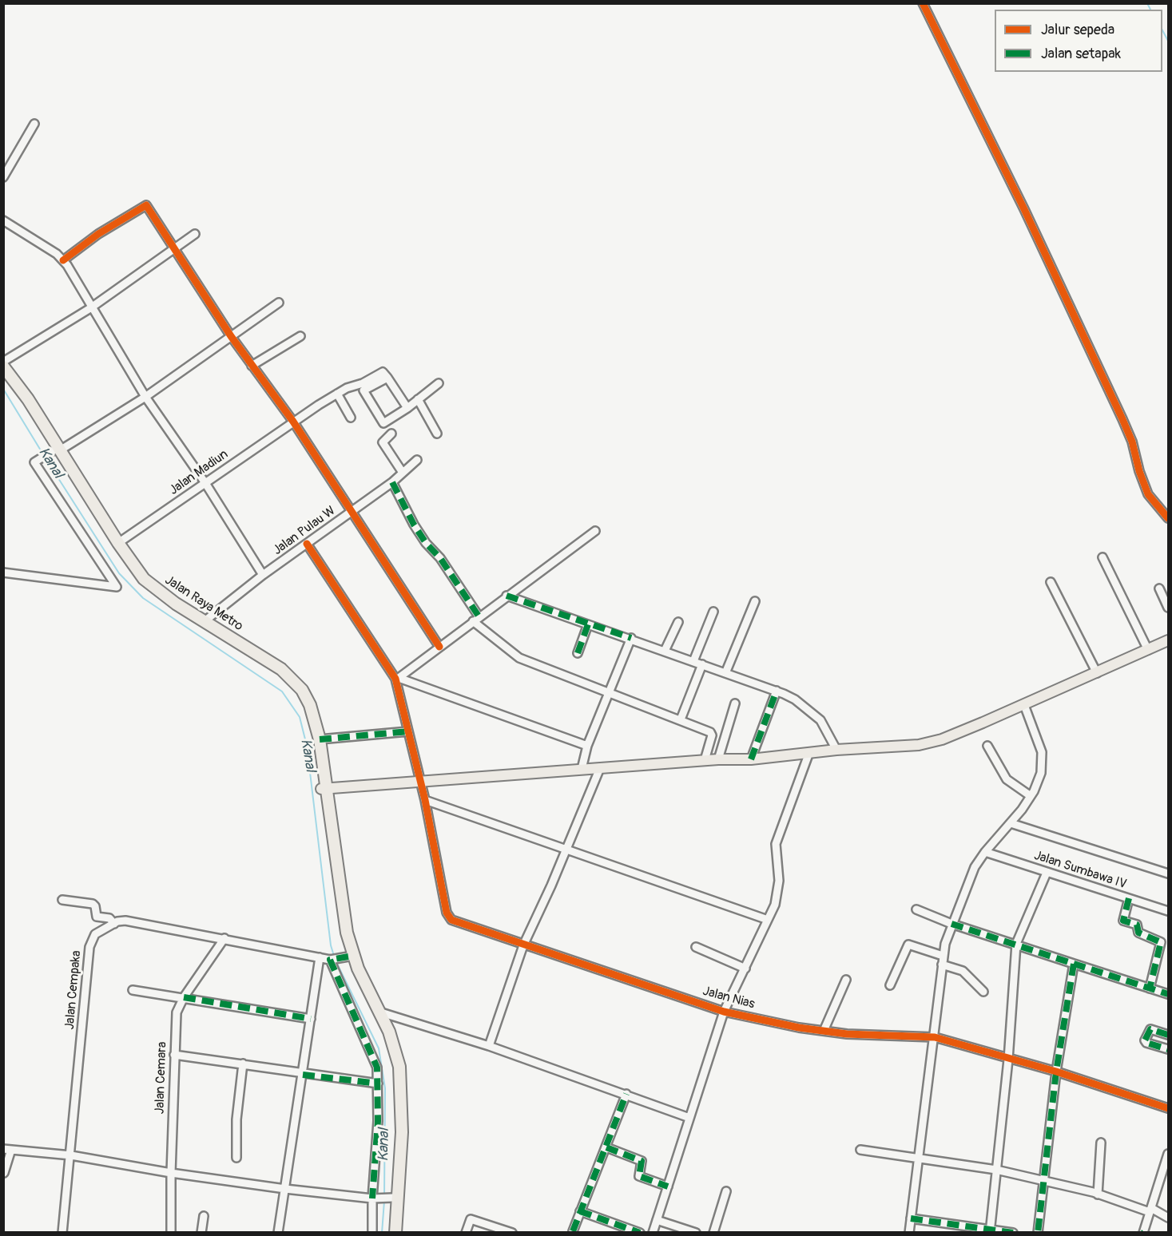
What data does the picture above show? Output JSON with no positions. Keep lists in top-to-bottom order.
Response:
{
  "streets": {
    "highway": ["Jalan Raya Metro"],
    "street": [
      "Jalan Madiun",
      "Jalan Pulau W",
      "Jalan Sumbawa IV",
      "Jalan Cempaka",
      "Jalan Nias",
      "Jalan Cemara"
    ]
  },
  "crossings": [
    ["Jalan Madiun", "Jalan Raya Metro"],
    ["Jalan Pulau W", "Jalan Raya Metro"],
    ["Jalan Cempaka", "Jalan Cemara"]
  ],
  "water": ["Kanal"],
  "legend": ["Jalur sepeda", "Jalan setapak"]
}
